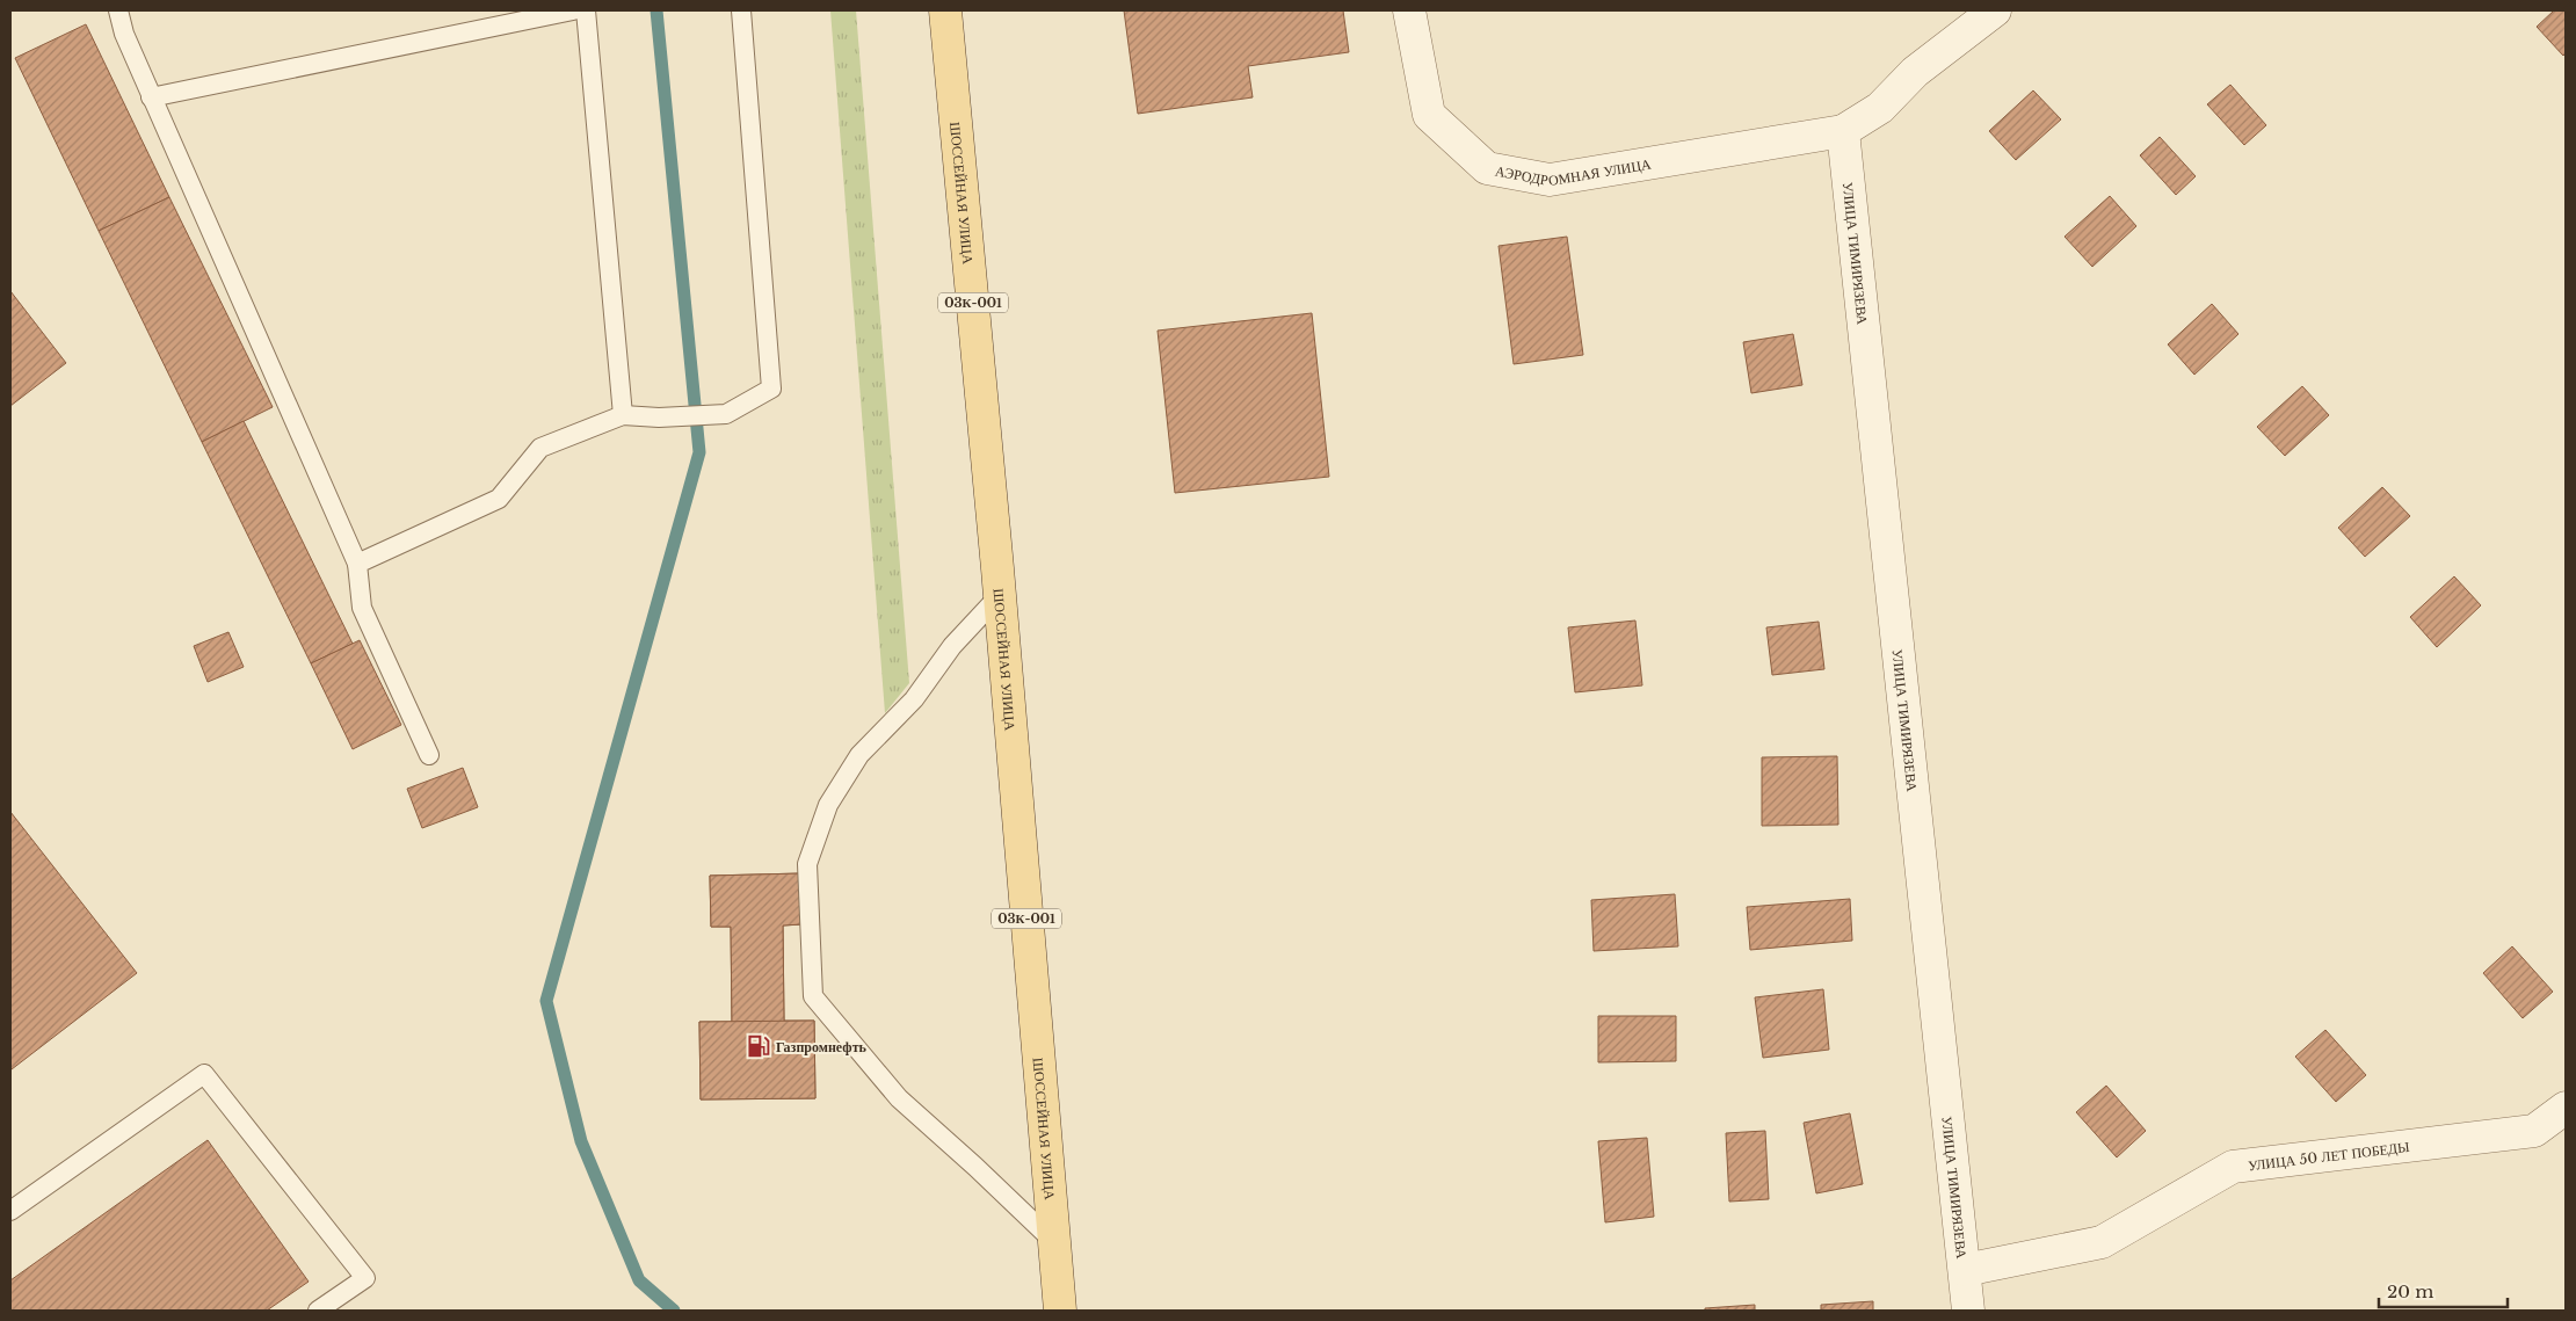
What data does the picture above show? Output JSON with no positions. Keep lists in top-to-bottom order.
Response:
{
  "streets": {
    "main road": ["ШОССЕЙНАЯ УЛИЦА", "03К-001"],
    "street": ["АЭРОДРОМНАЯ УЛИЦА", "УЛИЦА ТИМИРЯЗЕВА", "УЛИЦА 50 ЛЕТ ПОБЕДЫ"]
  },
  "crossings": [
    ["АЭРОДРОМНАЯ УЛИЦА", "УЛИЦА ТИМИРЯЗЕВА"],
    ["УЛИЦА ТИМИРЯЗЕВА", "УЛИЦА 50 ЛЕТ ПОБЕДЫ"]
  ],
  "places": {
    "fuel station": ["Газпромнефть"]
  },
  "scale_bar": "20 m"
}
